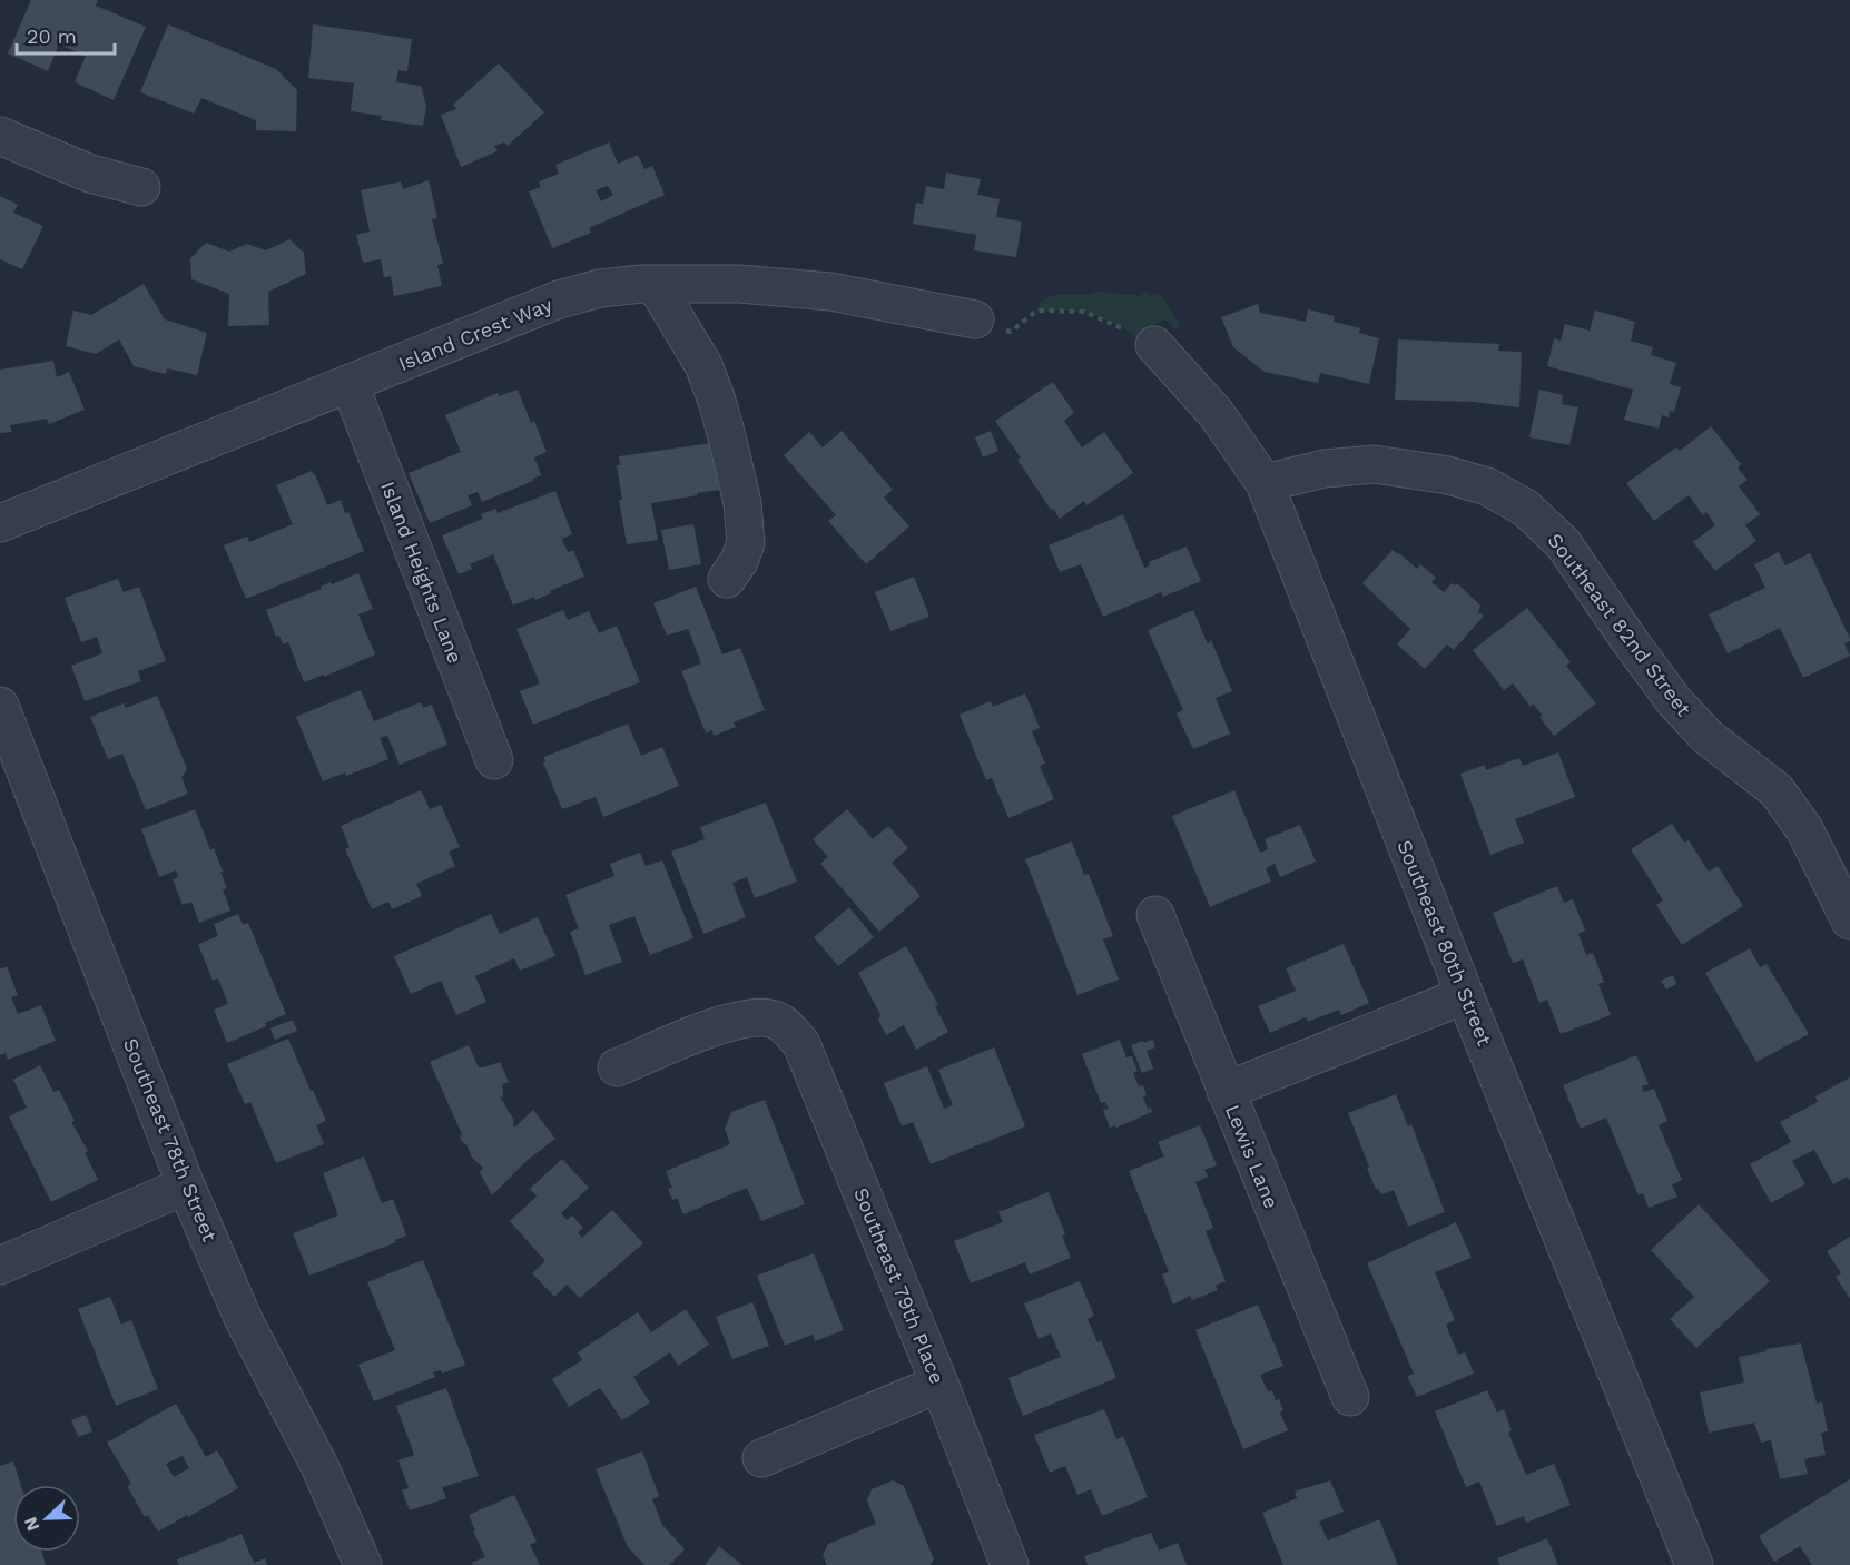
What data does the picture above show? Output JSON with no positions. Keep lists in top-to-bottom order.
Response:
{
  "streets": {
    "street": [
      "Island Crest Way",
      "Island Heights Lane",
      "Southeast 82nd Street",
      "Southeast 80th Street",
      "Southeast 78th Street",
      "Lewis Lane",
      "Southeast 79th Place"
    ]
  },
  "crossings": [
    ["Island Crest Way", "Island Heights Lane"],
    ["Southeast 82nd Street", "Southeast 80th Street"]
  ],
  "scale_bar": "20 m",
  "north": "left"
}
